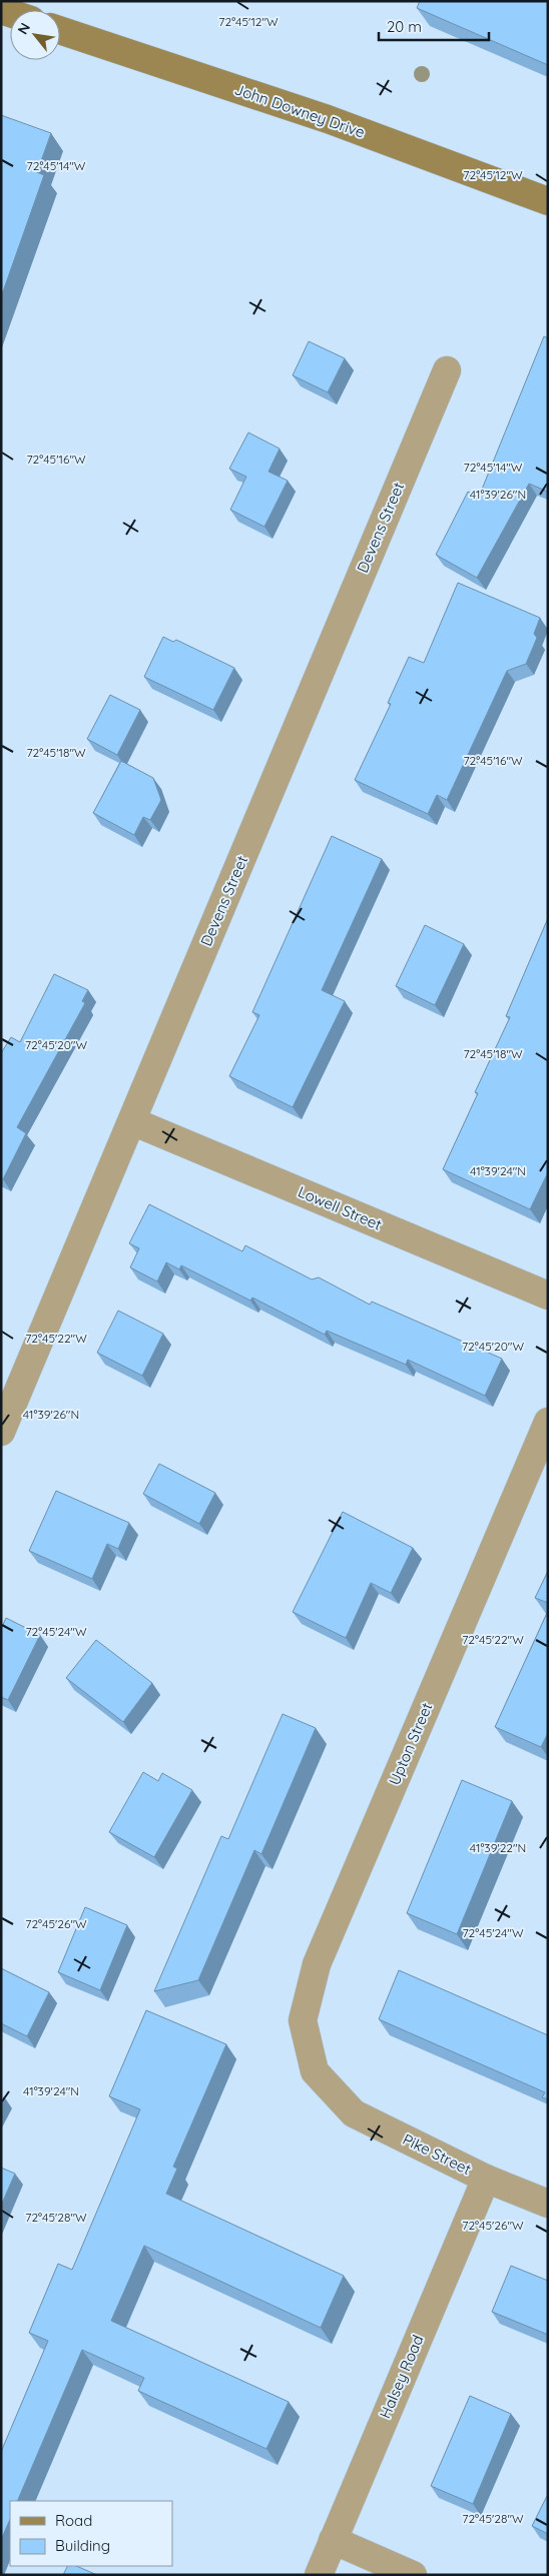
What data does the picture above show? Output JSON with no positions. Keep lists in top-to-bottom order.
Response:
{
  "streets": {
    "street": [
      "John Downey Drive",
      "Devens Street",
      "Lowell Street",
      "Upton Street",
      "Pike Street",
      "Halsey Road"
    ]
  },
  "crossings": [
    ["Devens Street", "Lowell Street"],
    ["Upton Street", "Pike Street"],
    ["Pike Street", "Halsey Road"]
  ],
  "legend": ["Road", "Building"],
  "scale_bar": "20 m",
  "north": "top left",
  "coordinates": [
    "72°45'12\"W",
    "72°45'14\"W",
    "72°45'16\"W",
    "41°39'26\"N",
    "72°45'18\"W",
    "72°45'20\"W",
    "41°39'24\"N",
    "72°45'22\"W",
    "72°45'24\"W",
    "41°39'22\"N",
    "72°45'26\"W",
    "72°45'28\"W"
  ]
}
